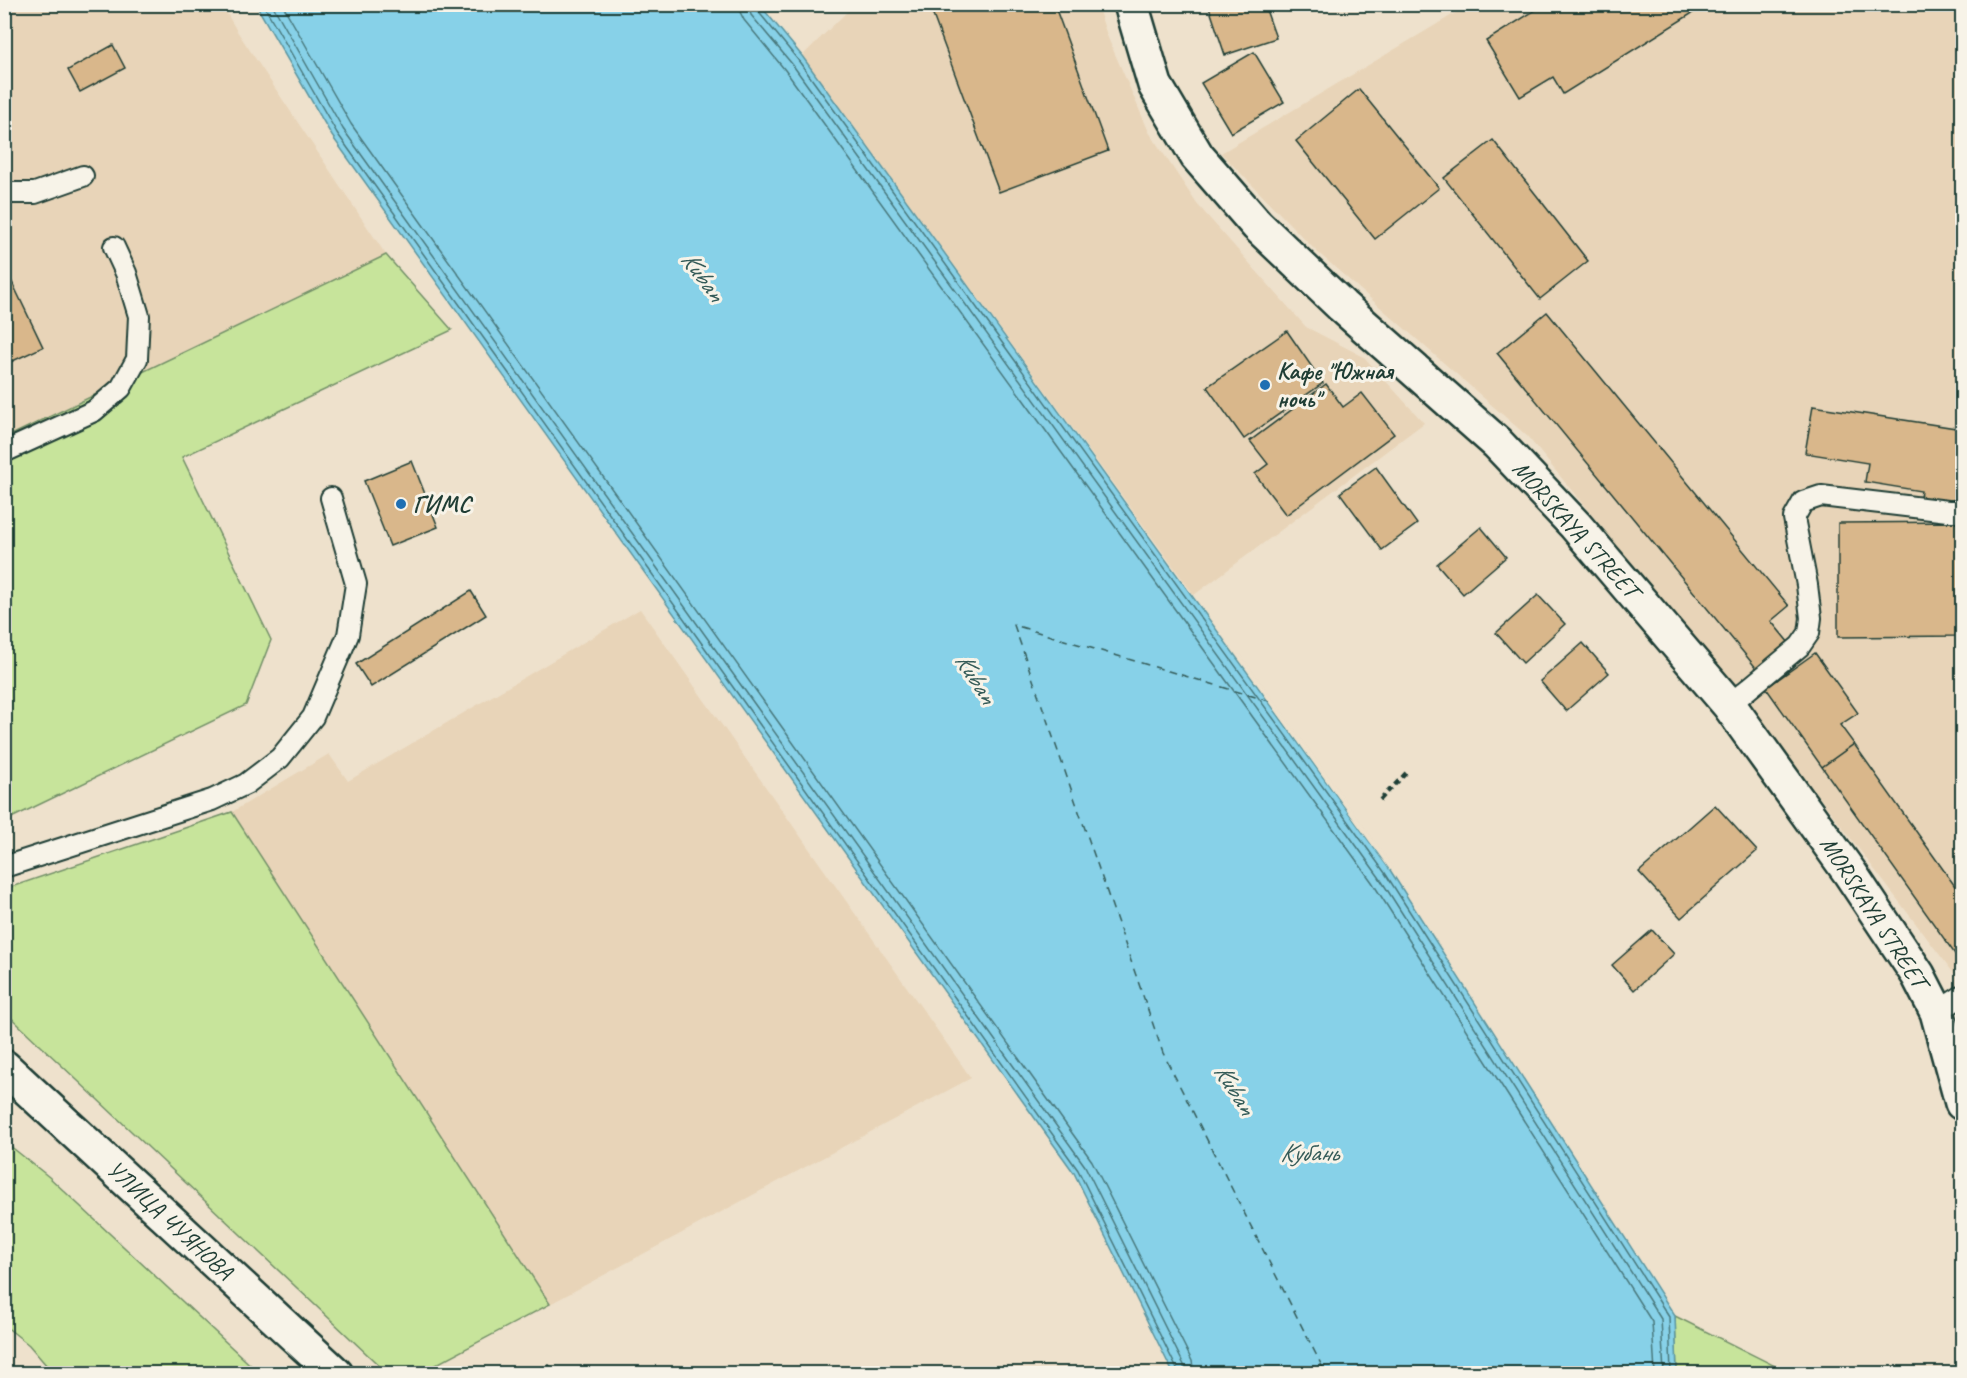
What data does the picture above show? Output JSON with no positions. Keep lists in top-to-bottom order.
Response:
{
  "streets": {
    "street": ["MORSKAYA STREET", "УЛИЦА ЧУЯНОВА"]
  },
  "water": ["Kuban", "Кубань"],
  "places": ["Кафе \"Южная ночь\"", "ГИМС"]
}
